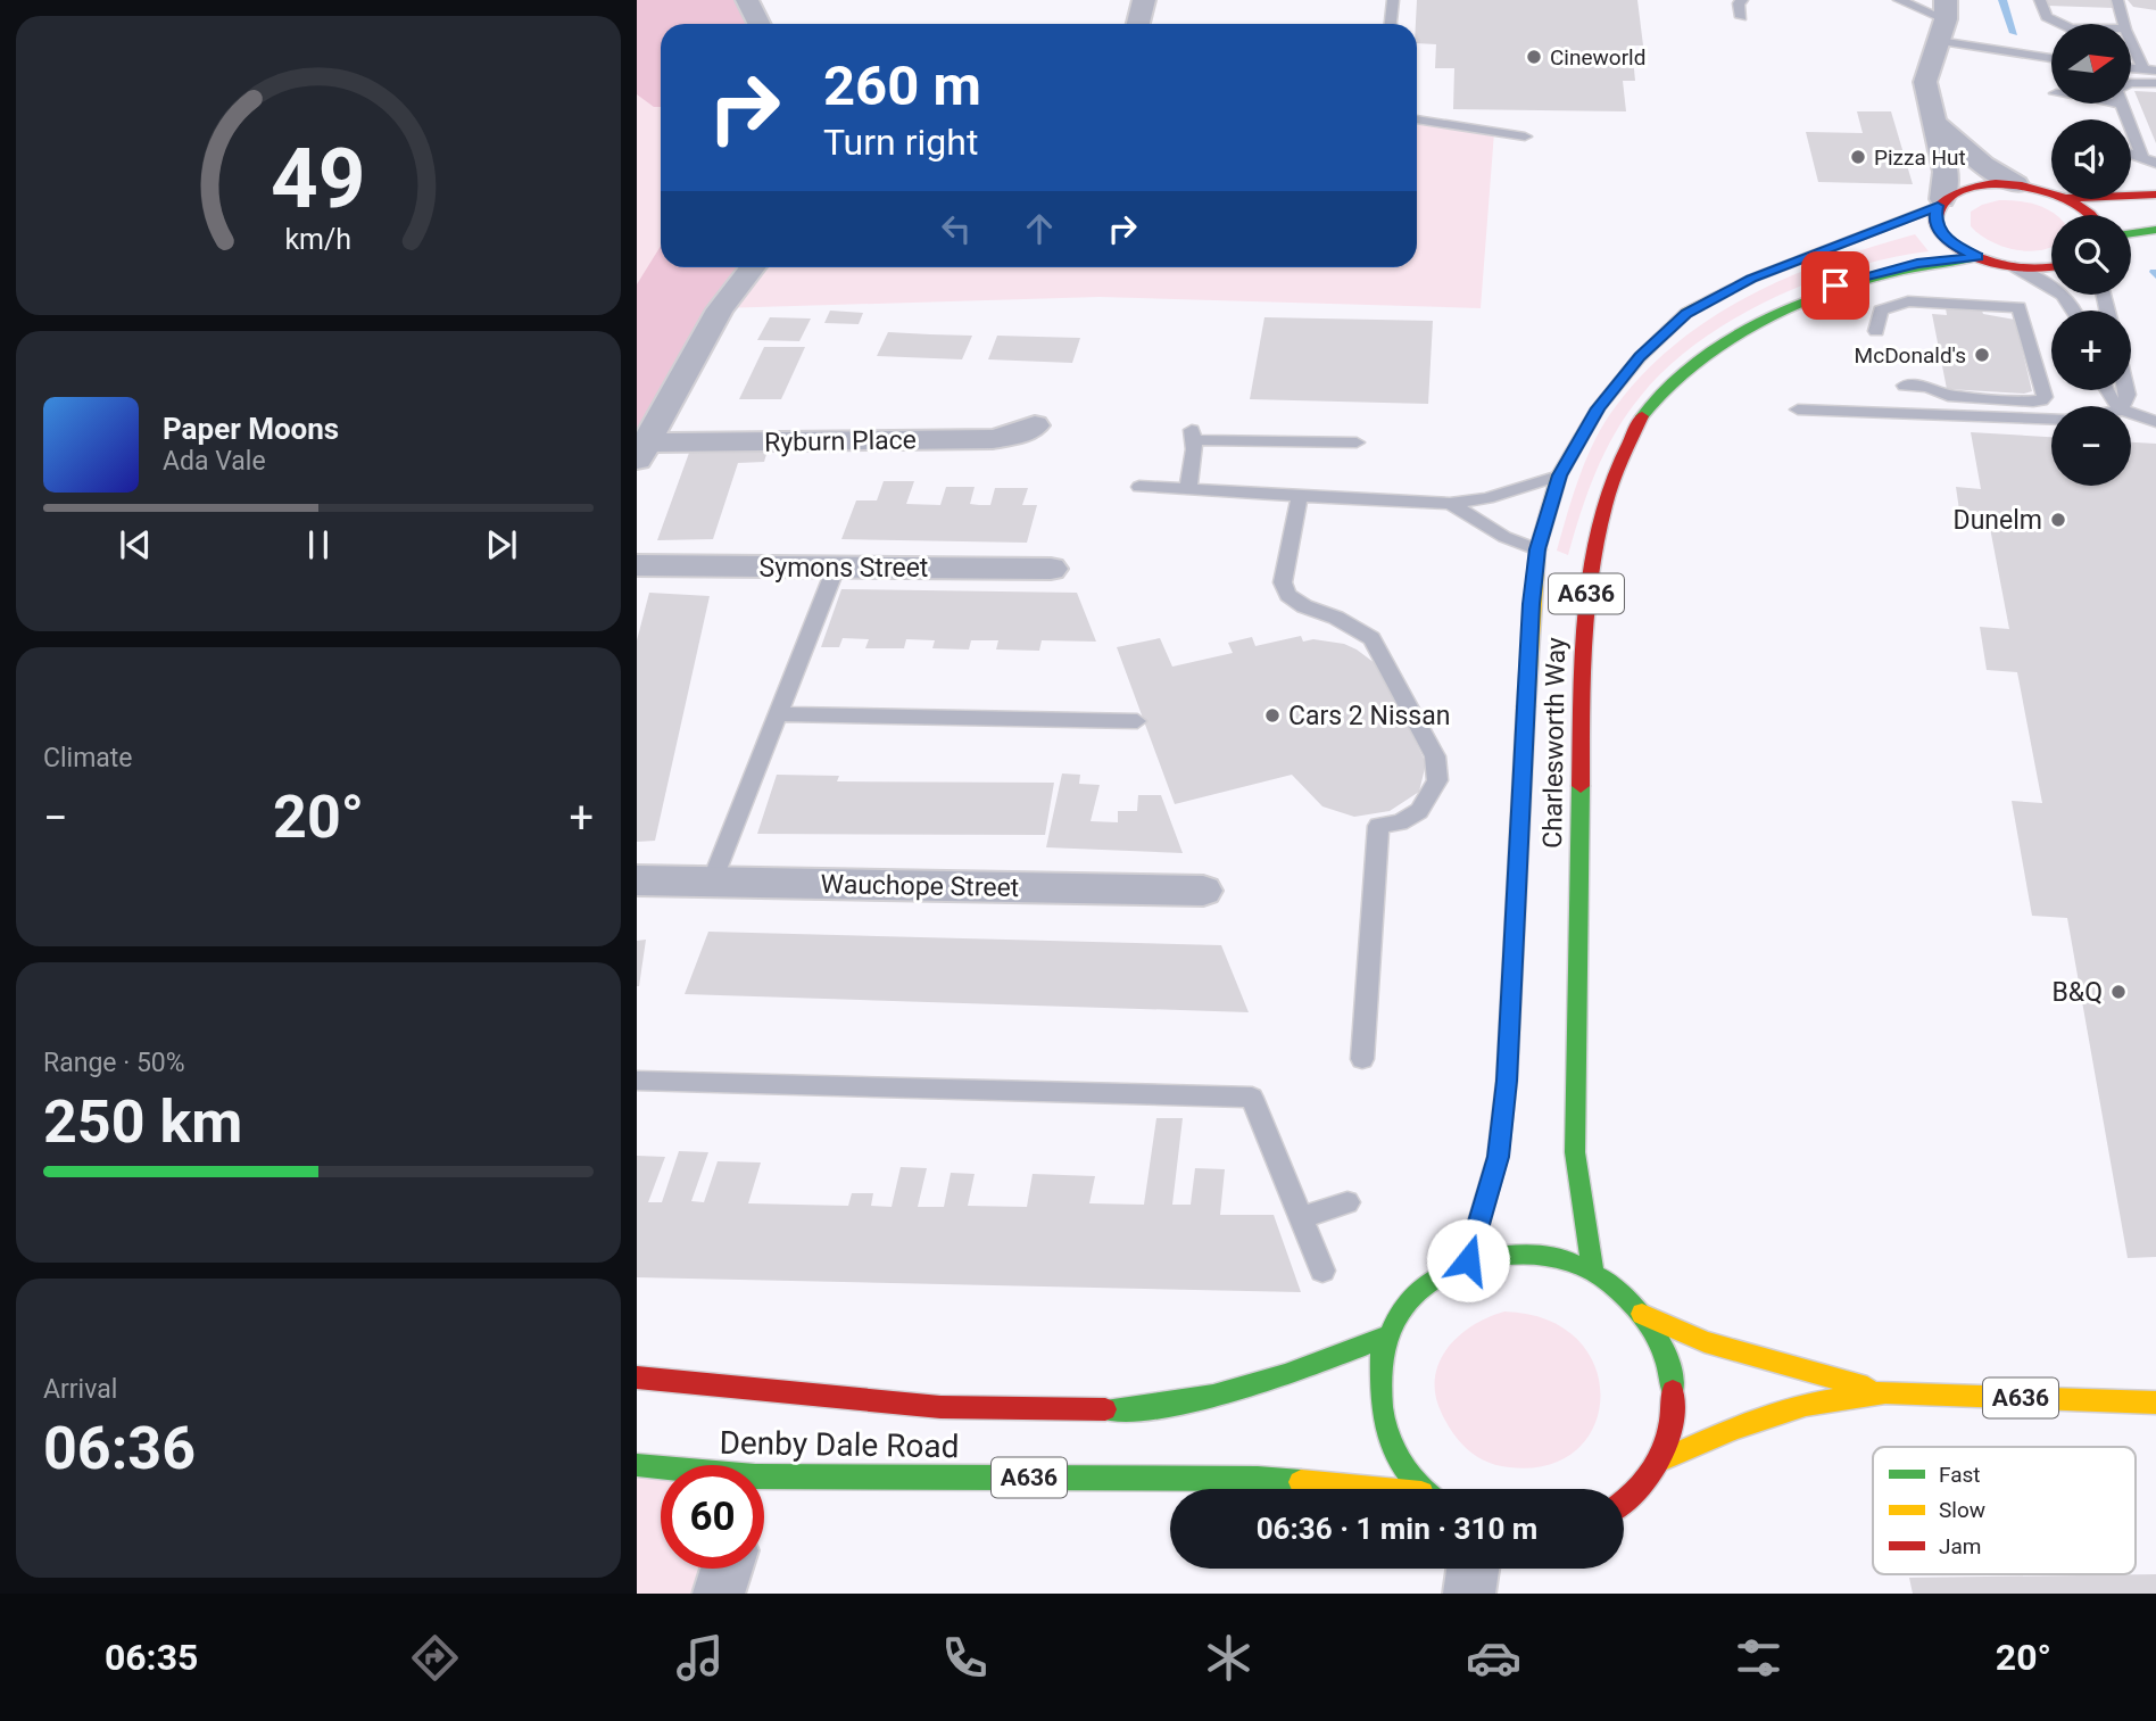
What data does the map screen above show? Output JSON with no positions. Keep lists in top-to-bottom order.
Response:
{
  "streets": {
    "main road": ["A636", "Charlesworth Way", "Denby Dale Road"],
    "street": ["Ryburn Place", "Symons Street", "Wauchope Street"]
  },
  "crossings": [
    ["A636", "Charlesworth Way"],
    ["A636", "Denby Dale Road"]
  ],
  "places": [
    "Cineworld",
    "Pizza Hut",
    "McDonald's",
    "Dunelm",
    "Cars 2 Nissan",
    "B&Q"
  ],
  "legend": ["Fast", "Slow", "Jam"],
  "north": "right",
  "page": {
    "map_buttons": ["+", "−"],
    "turn": ["260 m", "Turn right"],
    "song": ["Paper Moons", "Ada Vale"],
    "tile": [
      "Climate",
      ["Range · 50%", "250 km"],
      ["Arrival", "06:36"]
    ],
    "heat": ["−", "20°", "+"],
    "limit": "60",
    "trip": "06:36 · 1 min · 310 m",
    "tabs": ["06:35", "20°"],
    "gauge": ["49", "km/h"]
  }
}
